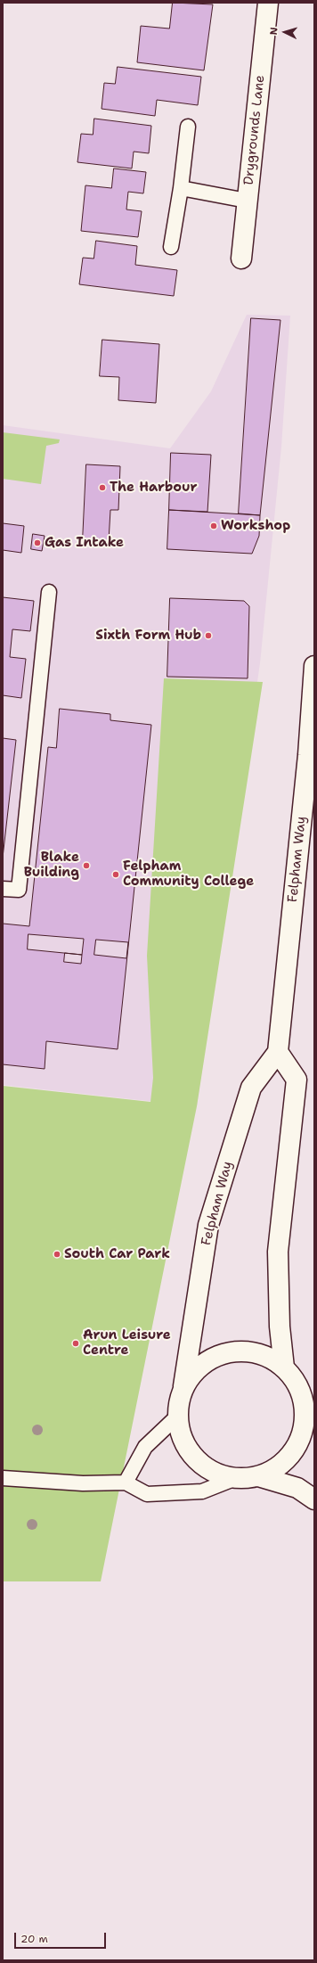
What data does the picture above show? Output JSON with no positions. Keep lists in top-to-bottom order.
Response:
{
  "streets": {
    "main road": ["Drygrounds Lane", "Felpham Way"]
  },
  "places": [
    "The Harbour",
    "Workshop",
    "Gas Intake",
    "Sixth Form Hub",
    "Blake Building",
    "Felpham Community College",
    "South Car Park",
    "Arun Leisure Centre"
  ],
  "scale_bar": "20 m",
  "north": "left"
}
